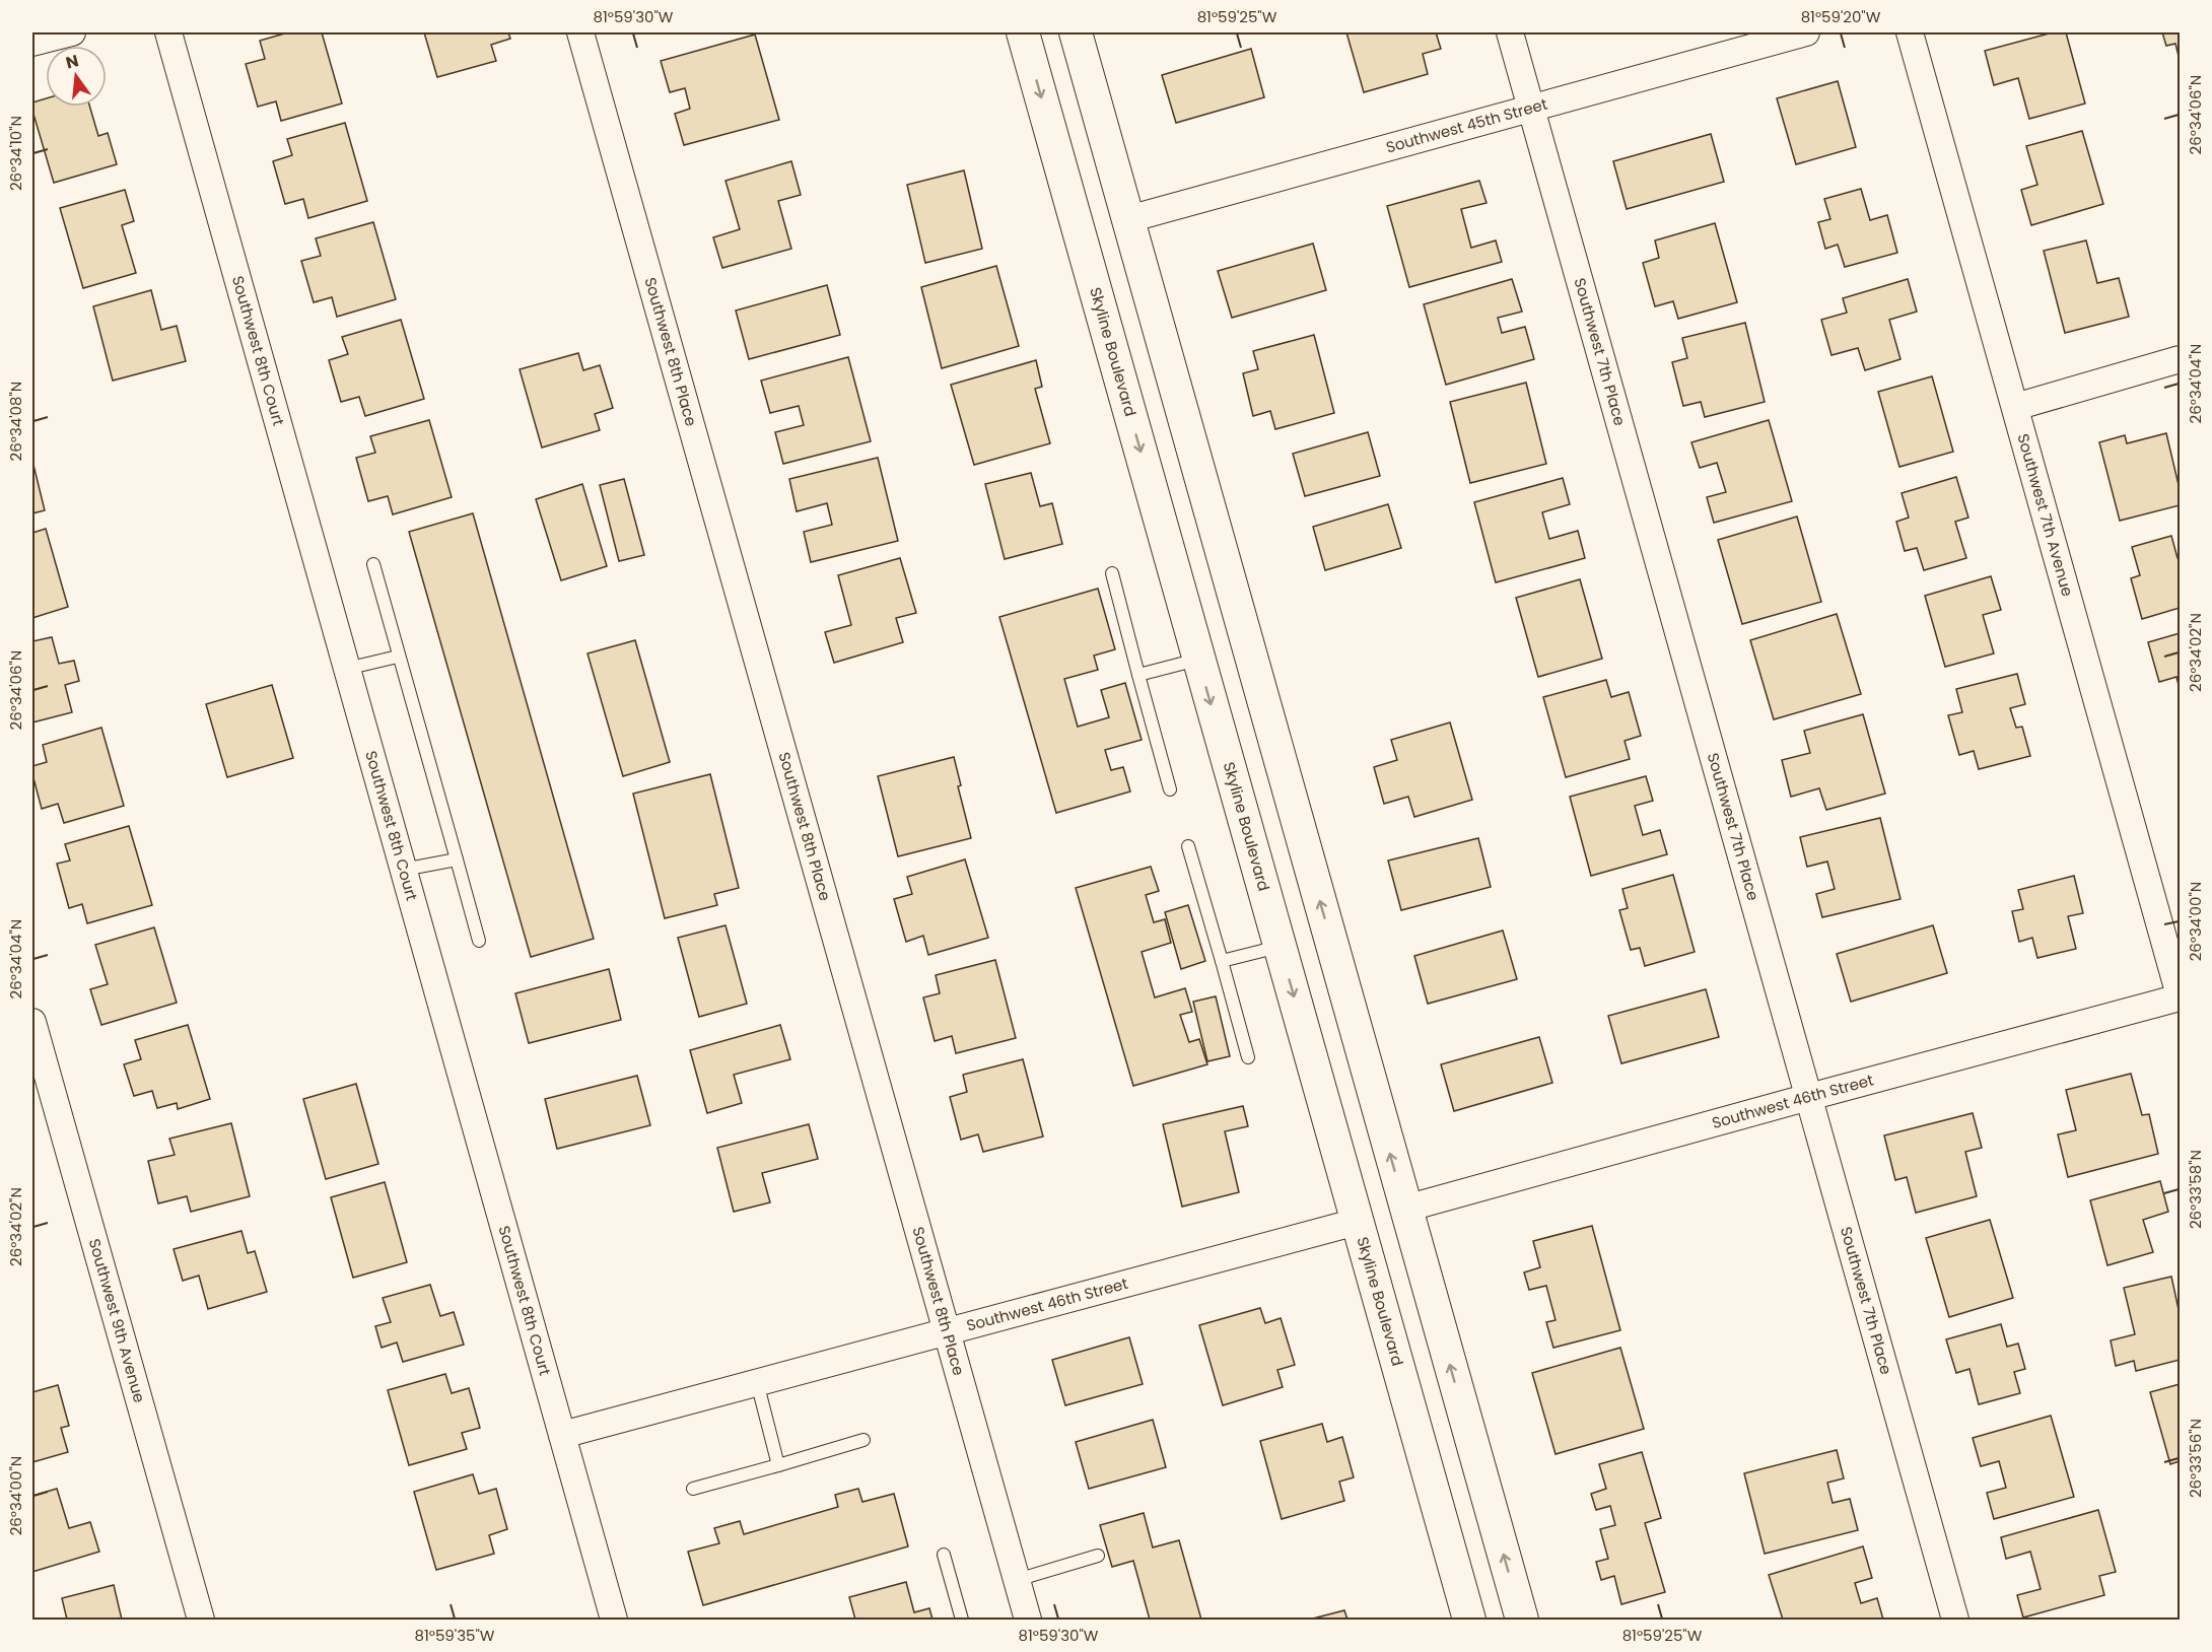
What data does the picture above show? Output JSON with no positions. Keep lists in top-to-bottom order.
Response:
{
  "streets": {
    "street": [
      "Southwest 45th Street",
      "Southwest 8th Court",
      "Southwest 8th Place",
      "Skyline Boulevard",
      "Southwest 7th Place",
      "Southwest 7th Avenue",
      "Southwest 46th Street",
      "Southwest 9th Avenue"
    ]
  },
  "crossings": [
    ["Southwest 45th Street", "Southwest 7th Place"],
    ["Southwest 8th Court", "Southwest 46th Street"],
    ["Southwest 8th Place", "Southwest 46th Street"],
    ["Skyline Boulevard", "Southwest 46th Street"],
    ["Southwest 7th Place", "Southwest 46th Street"],
    ["Southwest 7th Avenue", "Southwest 46th Street"]
  ],
  "north": "top",
  "coordinates": [
    "81°59'30\"W",
    "81°59'25\"W",
    "81°59'20\"W",
    "26°34'06\"N",
    "26°34'10\"N",
    "26°34'04\"N",
    "26°34'08\"N",
    "26°34'02\"N",
    "26°34'00\"N",
    "26°33'58\"N",
    "26°33'56\"N",
    "81°59'35\"W"
  ]
}
